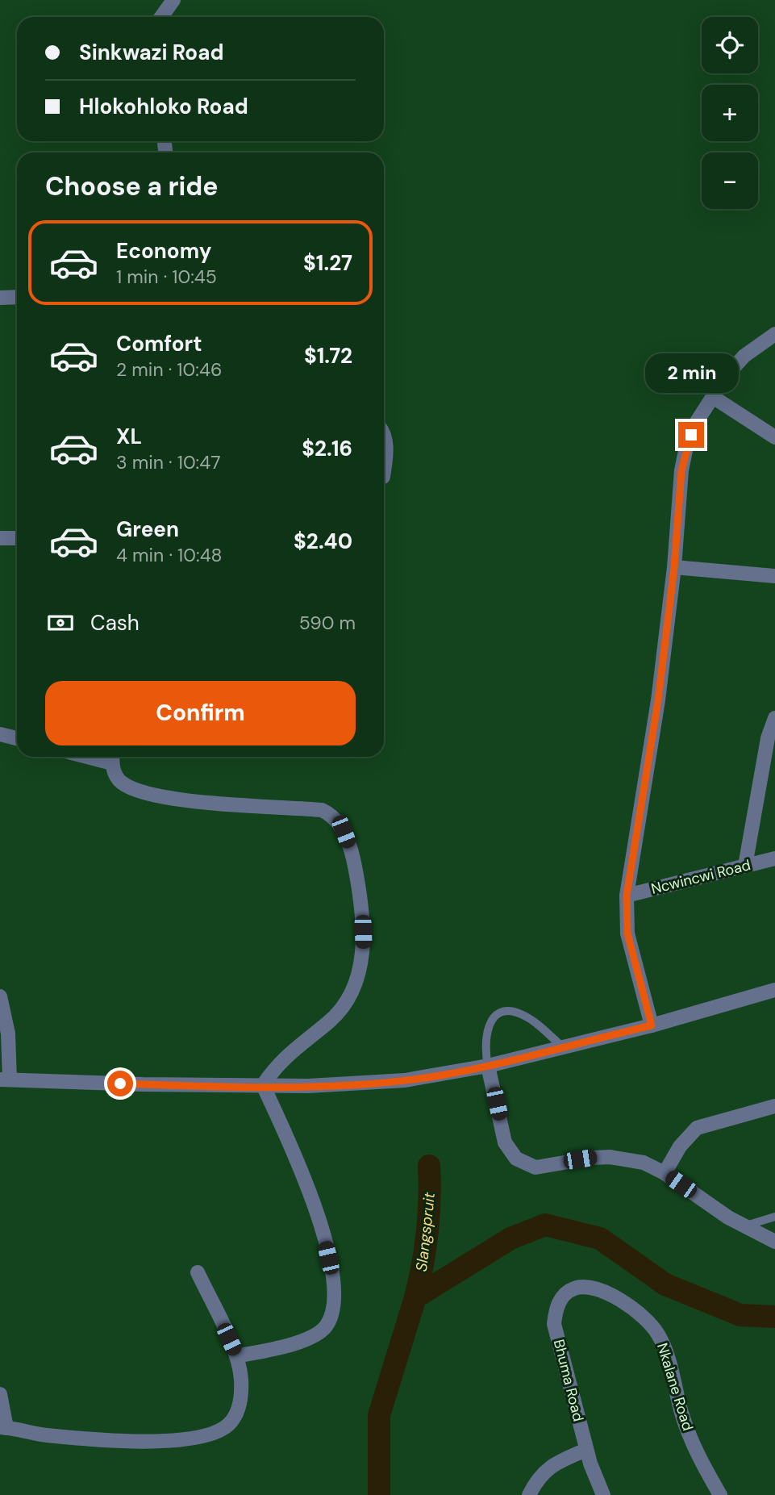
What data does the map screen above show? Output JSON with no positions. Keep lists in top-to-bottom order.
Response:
{
  "streets": {
    "street": ["Ncwincwi Road", "Bhuma Road", "Nkalane Road"]
  },
  "crossings": [
    ["Bhuma Road", "Nkalane Road"]
  ],
  "water": ["Slangspruit"],
  "page": {
    "map_buttons": ["+", "−"],
    "banner": ["Sinkwazi Road", "Hlokohloko Road"],
    "heading": "Choose a ride",
    "list": [
      {
        "name": "Economy",
        "note": "1 min · 10:45",
        "value": "$1.27"
      },
      {
        "name": "Comfort",
        "note": "2 min · 10:46",
        "value": "$1.72"
      },
      {
        "name": "XL",
        "note": "3 min · 10:47",
        "value": "$2.16"
      },
      {
        "name": "Green",
        "note": "4 min · 10:48",
        "value": "$2.40"
      }
    ],
    "bubble": "2 min",
    "pay": ["Cash", "590 m"],
    "buttons": "Confirm"
  }
}
